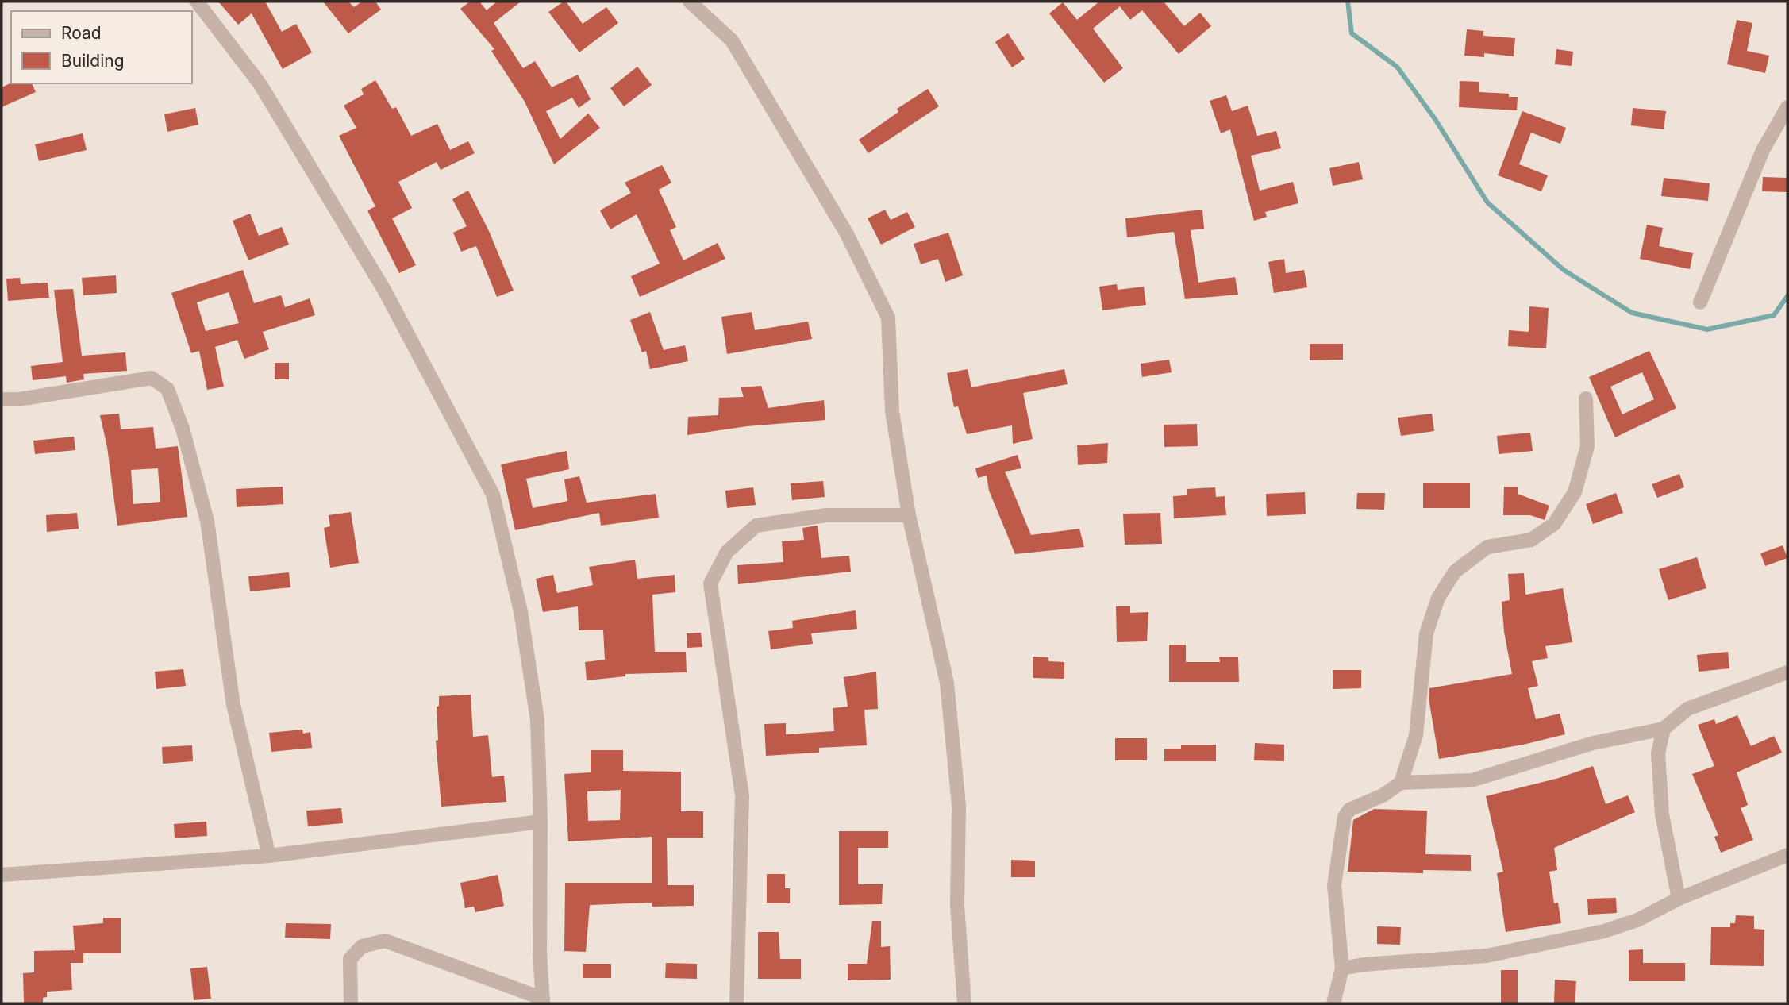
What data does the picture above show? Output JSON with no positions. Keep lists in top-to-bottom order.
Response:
{
  "legend": ["Road", "Building"]
}
